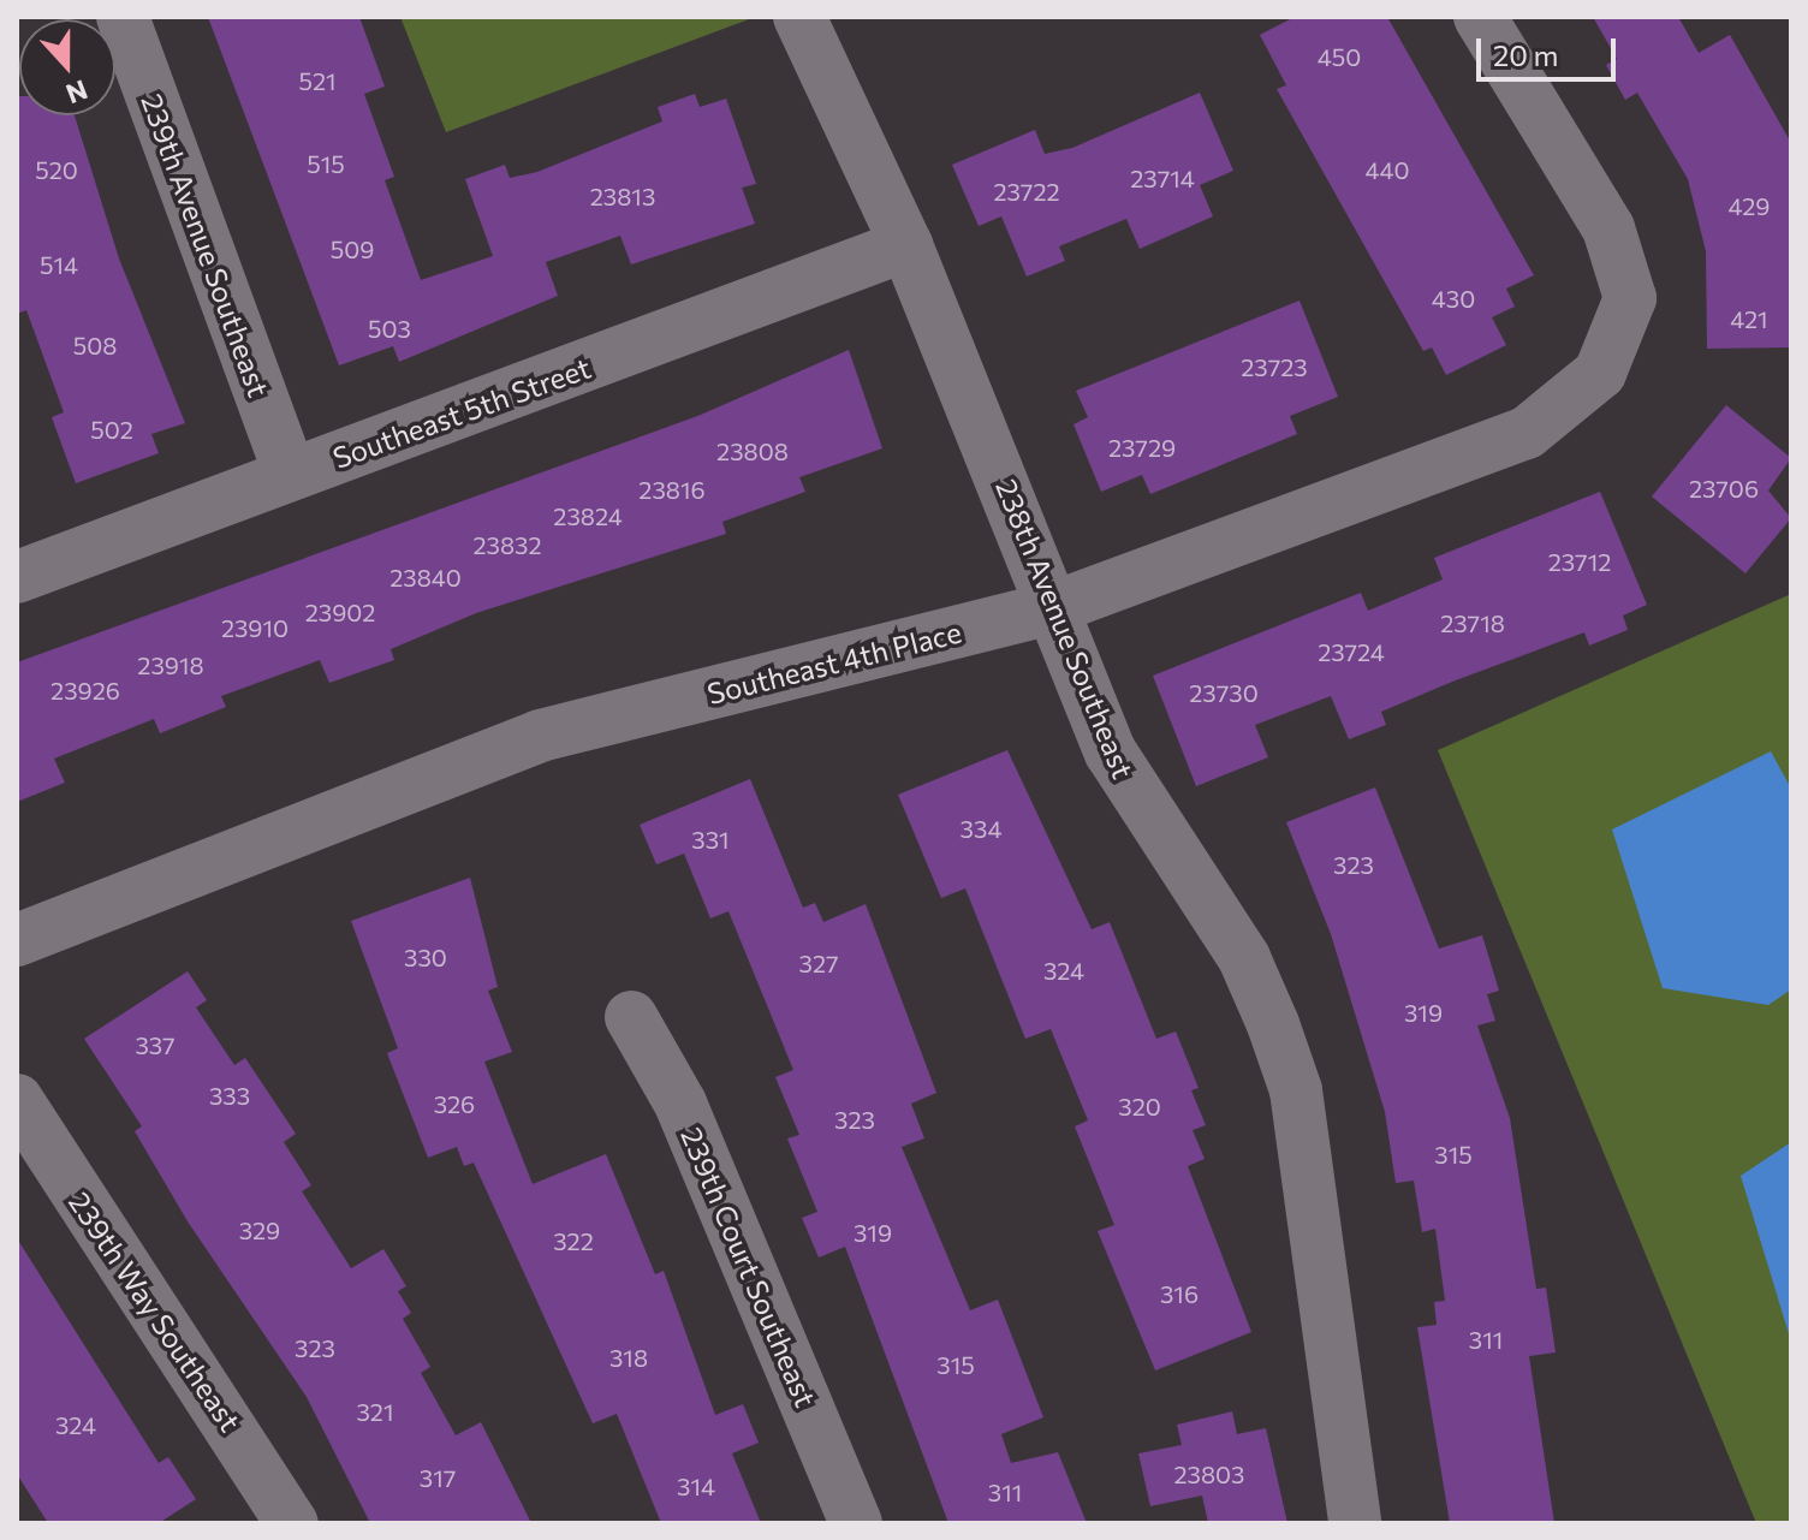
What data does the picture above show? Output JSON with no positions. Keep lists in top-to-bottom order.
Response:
{
  "streets": {
    "street": [
      "239th Avenue Southeast",
      "Southeast 5th Street",
      "238th Avenue Southeast",
      "Southeast 4th Place",
      "239th Court Southeast",
      "239th Way Southeast"
    ]
  },
  "crossings": [
    ["239th Avenue Southeast", "Southeast 5th Street"],
    ["Southeast 5th Street", "238th Avenue Southeast"],
    ["238th Avenue Southeast", "Southeast 4th Place"]
  ],
  "house_numbers": [
    "450",
    "521",
    "515",
    "520",
    "440",
    "23714",
    "23722",
    "23813",
    "429",
    "509",
    "514",
    "430",
    "421",
    "503",
    "508",
    "23723",
    "502",
    "23729",
    "23808",
    "23706",
    "23816",
    "23824",
    "23832",
    "23712",
    "23840",
    "23902",
    "23718",
    "23910",
    "23724",
    "23918",
    "23926",
    "23730",
    "334",
    "331",
    "323",
    "330",
    "327",
    "324",
    "319",
    "337",
    "333",
    "326",
    "320",
    "323",
    "315",
    "329",
    "319",
    "322",
    "316",
    "311",
    "323",
    "318",
    "315",
    "321",
    "324",
    "23803",
    "317",
    "314",
    "311"
  ],
  "scale_bar": "20 m",
  "north": "bottom"
}
